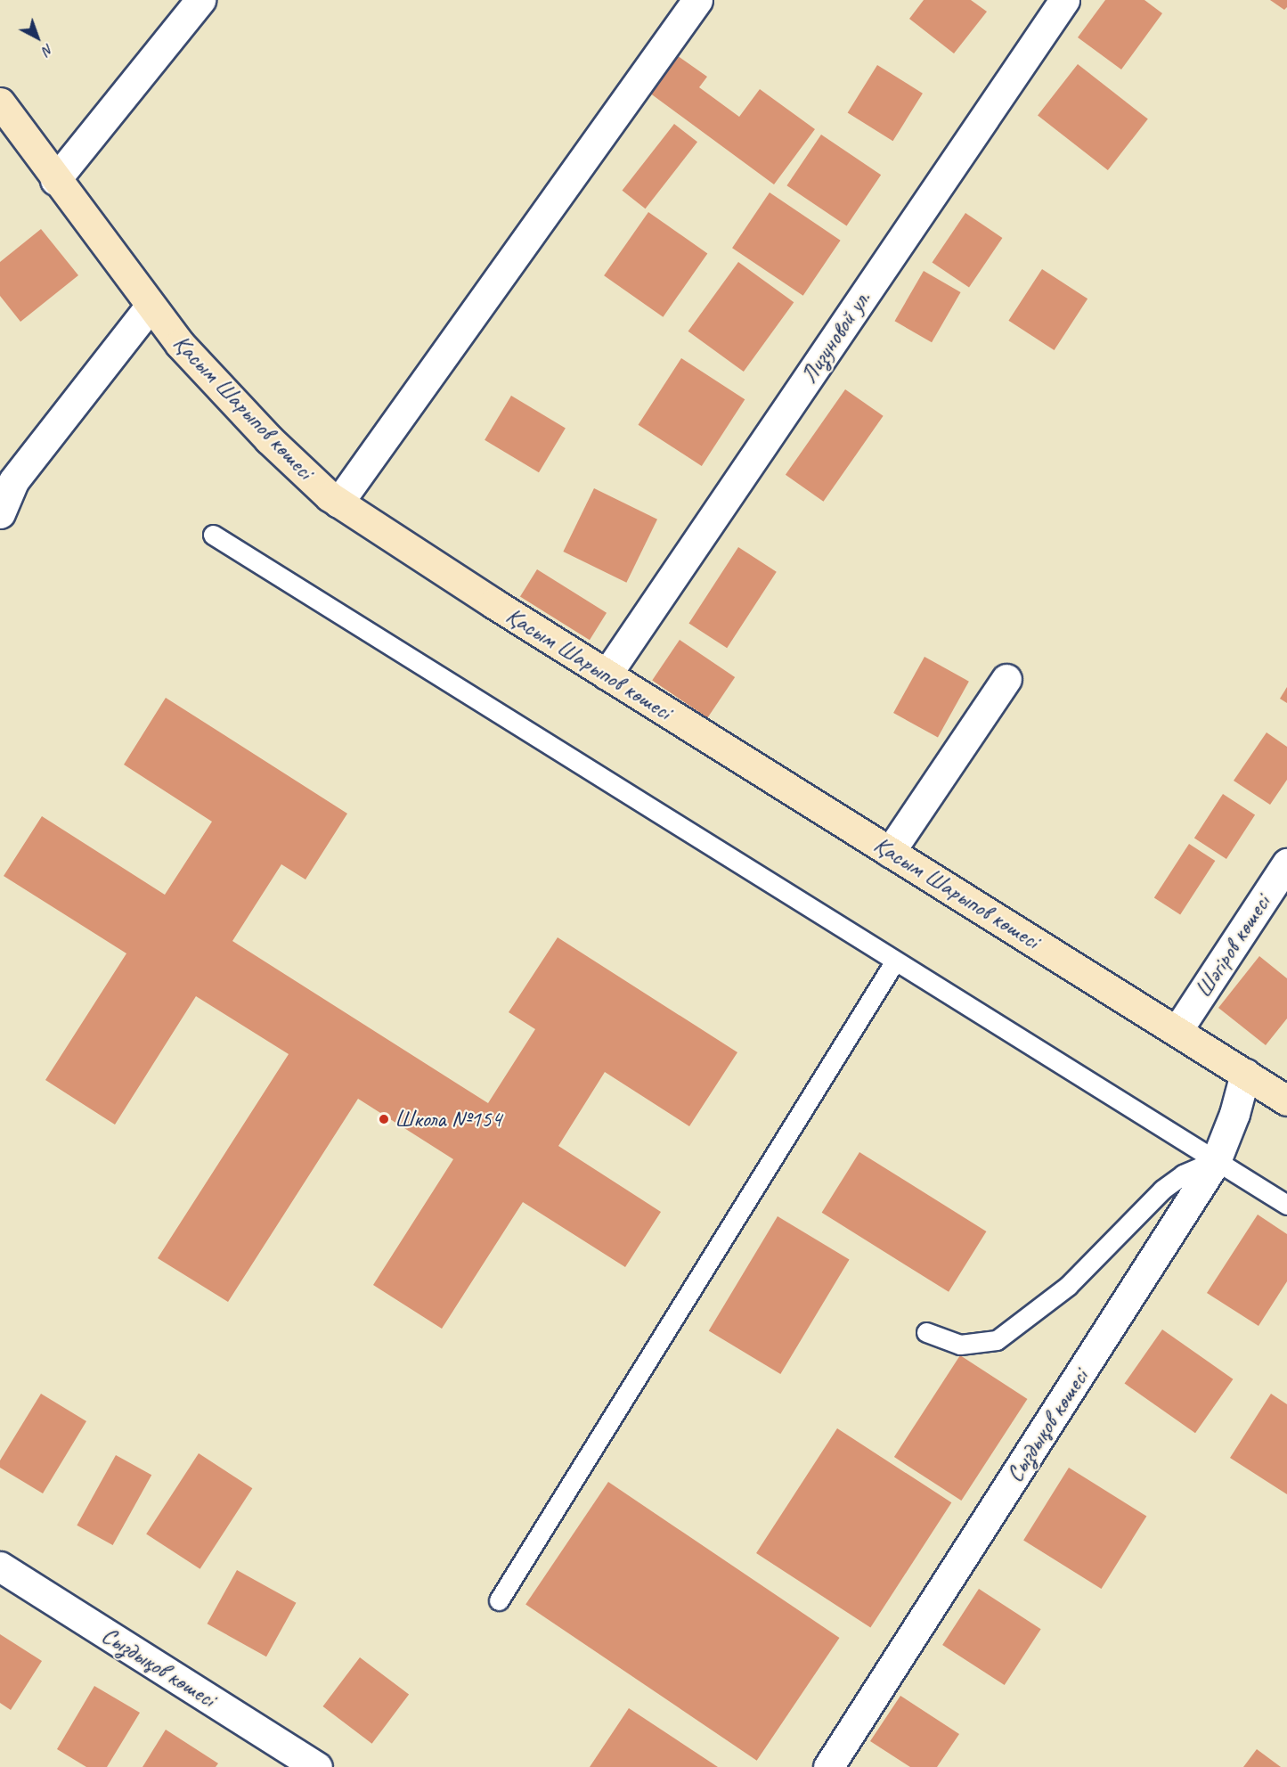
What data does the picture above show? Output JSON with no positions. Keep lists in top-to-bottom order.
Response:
{
  "streets": {
    "street": [
      "Лизуновой ул.",
      "Қасым Шарыпов көшесі",
      "Шәгіров көшесі",
      "Сыздықов көшесі"
    ]
  },
  "crossings": [
    ["Лизуновой ул.", "Қасым Шарыпов көшесі"],
    ["Қасым Шарыпов көшесі", "Шәгіров көшесі"],
    ["Қасым Шарыпов көшесі", "Сыздықов көшесі"]
  ],
  "places": ["Школа №154"],
  "north": "bottom right"
}
